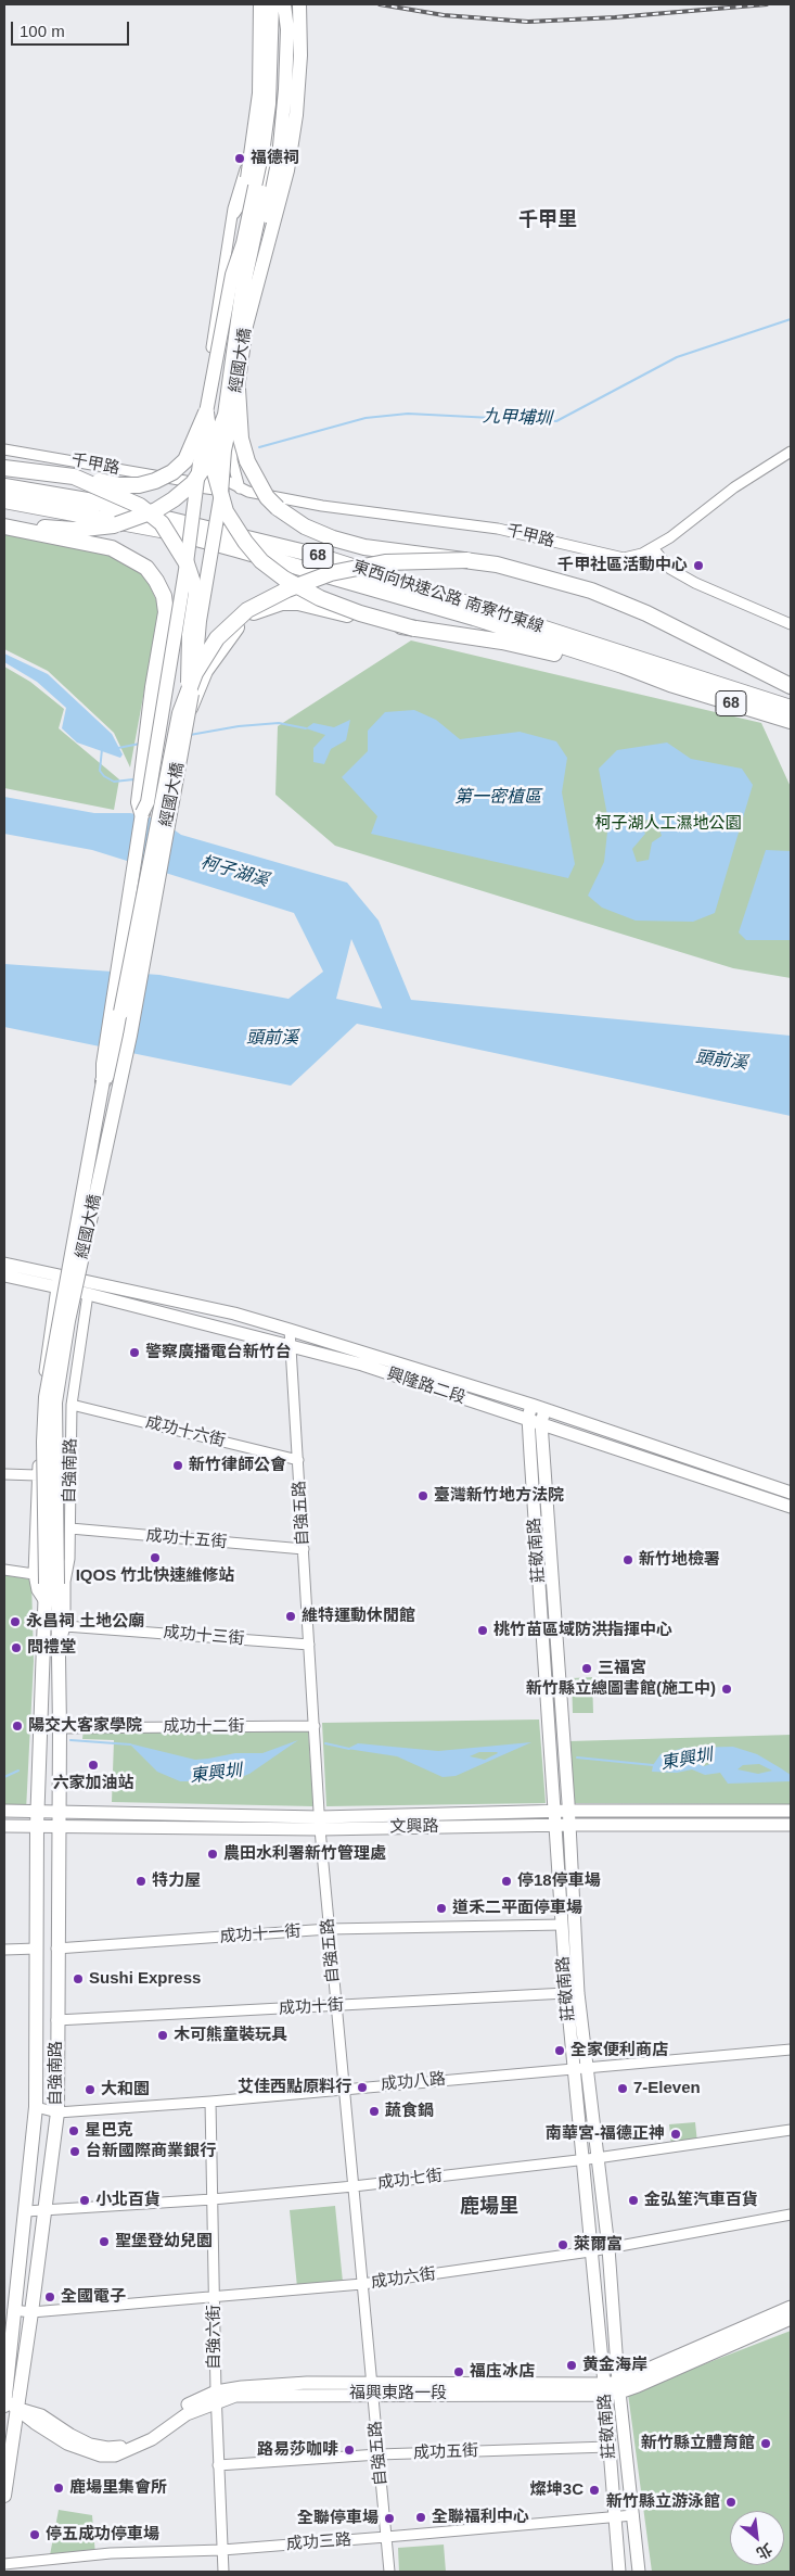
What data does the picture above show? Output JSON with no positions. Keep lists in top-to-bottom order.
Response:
{
  "streets": {
    "highway": ["68", "東西向快速公路 南寮竹東線"],
    "main road": ["經國大橋", "自強南路"],
    "street": [
      "千甲路",
      "興隆路二段",
      "成功十六街",
      "自強五路",
      "成功十五街",
      "莊敬南路",
      "成功十三街",
      "成功十二街",
      "文興路",
      "成功十一街",
      "成功十街",
      "成功八路",
      "成功七街",
      "成功六街",
      "自強六街",
      "福興東路一段",
      "成功五街",
      "成功三路"
    ]
  },
  "crossings": [
    ["經國大橋", "自強南路"],
    ["興隆路二段", "自強南路"],
    ["興隆路二段", "自強五路"],
    ["興隆路二段", "莊敬南路"],
    ["成功十六街", "自強南路"],
    ["成功十六街", "自強五路"],
    ["自強南路", "成功十五街"],
    ["自強南路", "成功十三街"],
    ["自強南路", "成功十二街"],
    ["自強南路", "文興路"],
    ["自強南路", "成功十一街"],
    ["自強南路", "成功十街"],
    ["自強南路", "成功八路"],
    ["自強南路", "成功七街"],
    ["自強南路", "成功六街"],
    ["自強南路", "福興東路一段"],
    ["自強五路", "成功十五街"],
    ["自強五路", "成功十三街"],
    ["自強五路", "成功十二街"],
    ["自強五路", "文興路"],
    ["自強五路", "成功十一街"],
    ["自強五路", "成功十街"],
    ["自強五路", "成功八路"],
    ["自強五路", "成功七街"],
    ["自強五路", "成功六街"],
    ["自強五路", "福興東路一段"],
    ["自強五路", "成功五街"],
    ["自強五路", "成功三路"],
    ["莊敬南路", "文興路"],
    ["莊敬南路", "成功十一街"],
    ["莊敬南路", "成功十街"],
    ["莊敬南路", "成功八路"],
    ["莊敬南路", "成功七街"],
    ["莊敬南路", "成功六街"],
    ["莊敬南路", "福興東路一段"],
    ["莊敬南路", "成功五街"],
    ["莊敬南路", "成功三路"],
    ["成功八路", "自強六街"],
    ["成功七街", "自強六街"],
    ["成功六街", "自強六街"],
    ["自強六街", "福興東路一段"],
    ["自強六街", "成功五街"],
    ["自強六街", "成功三路"]
  ],
  "districts": ["千甲里", "鹿場里"],
  "water": [
    "九甲埔圳",
    "第一密植區",
    "柯子湖溪",
    "頭前溪",
    "東興圳"
  ],
  "parks": ["柯子湖人工濕地公園"],
  "places": [
    "福德祠",
    "千甲社區活動中心",
    "警察廣播電台新竹台",
    "新竹律師公會",
    "臺灣新竹地方法院",
    "IQOS 竹北快速維修站",
    "新竹地檢署",
    "維特運動休閒館",
    "永昌祠 土地公廟",
    "桃竹苗區域防洪指揮中心",
    "問禮堂",
    "三福宮",
    "新竹縣立總圖書館(施工中)",
    "陽交大客家學院",
    "六家加油站",
    "農田水利署新竹管理處",
    "特力屋",
    "停18停車場",
    "道禾二平面停車場",
    "Sushi Express",
    "木可熊童裝玩具",
    "全家便利商店",
    "艾佳西點原料行",
    "7-Eleven",
    "大和園",
    "蔬食鍋",
    "星巴克",
    "南華宮-福德正神",
    "台新國際商業銀行",
    "小北百貨",
    "金弘笙汽車百貨",
    "聖堡登幼兒園",
    "萊爾富",
    "全國電子",
    "黄金海岸",
    "福庒冰店",
    "新竹縣立體育館",
    "路易莎咖啡",
    "鹿場里集會所",
    "燦坤3C",
    "新竹縣立游泳館",
    "全聯福利中心",
    "全聯停車場",
    "停五成功停車場"
  ],
  "scale_bar": "100 m",
  "north": "bottom right"
}
